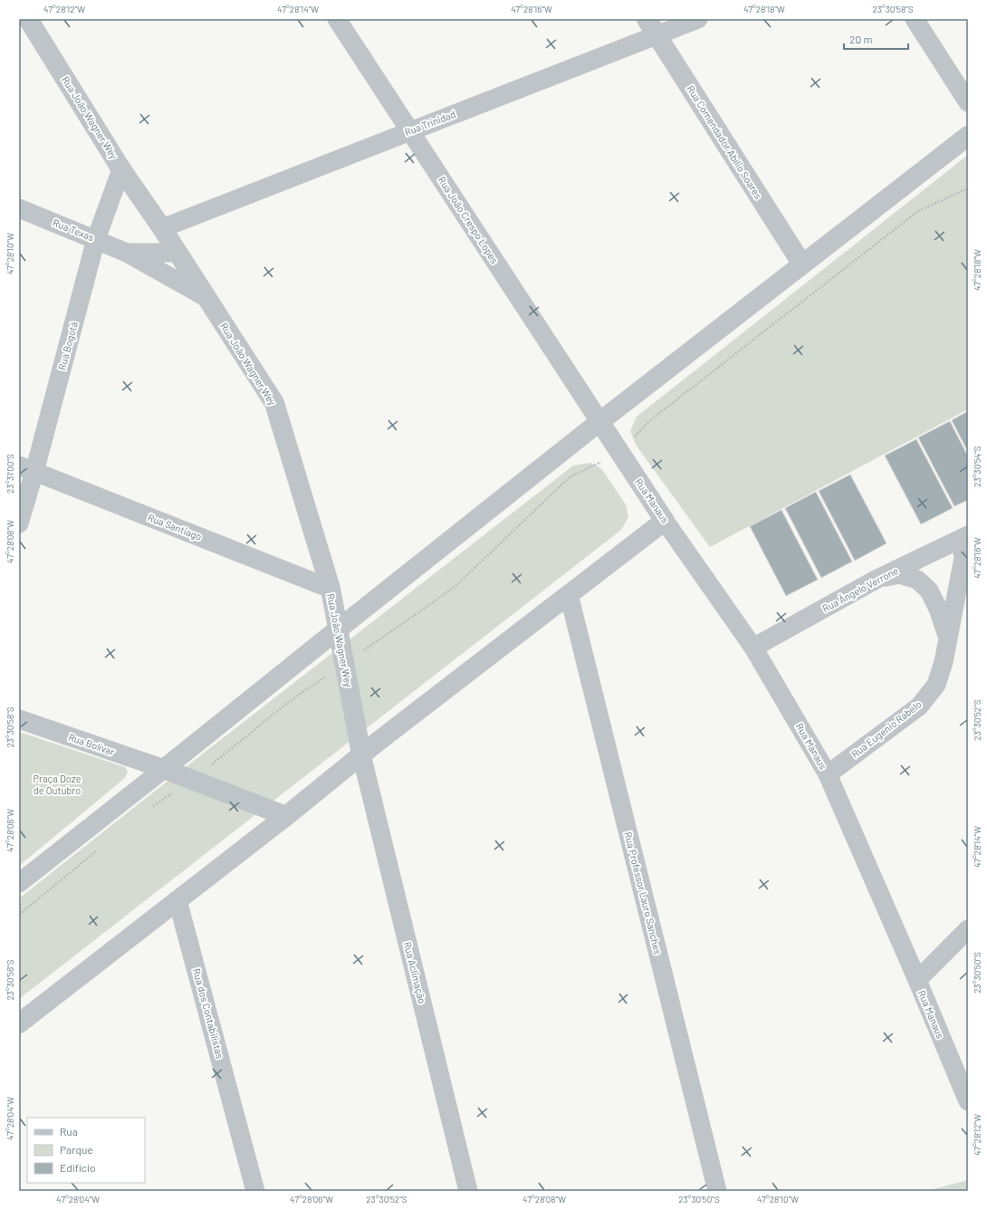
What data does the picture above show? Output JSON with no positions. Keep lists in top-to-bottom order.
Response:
{
  "streets": {
    "street": [
      "Rua João Wagner Wey",
      "Rua Trinidad",
      "Rua Comendador Abílio Soares",
      "Rua João Crespo Lopes",
      "Rua Texas",
      "Rua Bogotá",
      "Rua Manaus",
      "Rua Santiago",
      "Rua Ângelo Verrone",
      "Rua Eugenio Rabelo",
      "Rua Bolívar",
      "Rua Professor Lauro Sanches",
      "Rua Aclimação",
      "Rua dos Contabilistas"
    ]
  },
  "crossings": [
    ["Rua João Wagner Wey", "Rua Trinidad"],
    ["Rua João Wagner Wey", "Rua Texas"],
    ["Rua João Wagner Wey", "Rua Bogotá"],
    ["Rua João Wagner Wey", "Rua Santiago"],
    ["Rua João Wagner Wey", "Rua Aclimação"],
    ["Rua Trinidad", "Rua Comendador Abílio Soares"],
    ["Rua Trinidad", "Rua João Crespo Lopes"],
    ["Rua João Crespo Lopes", "Rua Manaus"],
    ["Rua Texas", "Rua Bogotá"],
    ["Rua Bogotá", "Rua Santiago"],
    ["Rua Manaus", "Rua Ângelo Verrone"],
    ["Rua Manaus", "Rua Eugenio Rabelo"],
    ["Rua Ângelo Verrone", "Rua Eugenio Rabelo"]
  ],
  "parks": ["Praça Doze de Outubro"],
  "legend": ["Rua", "Parque", "Edifício"],
  "scale_bar": "20 m",
  "coordinates": [
    "47°28'12\"W",
    "47°28'14\"W",
    "47°28'16\"W",
    "47°28'18\"W",
    "23°30'58\"S",
    "47°28'10\"W",
    "23°30'54\"S",
    "23°31'00\"S",
    "47°28'08\"W",
    "23°30'52\"S",
    "47°28'06\"W",
    "23°30'50\"S",
    "23°30'56\"S",
    "47°28'04\"W"
  ]
}
